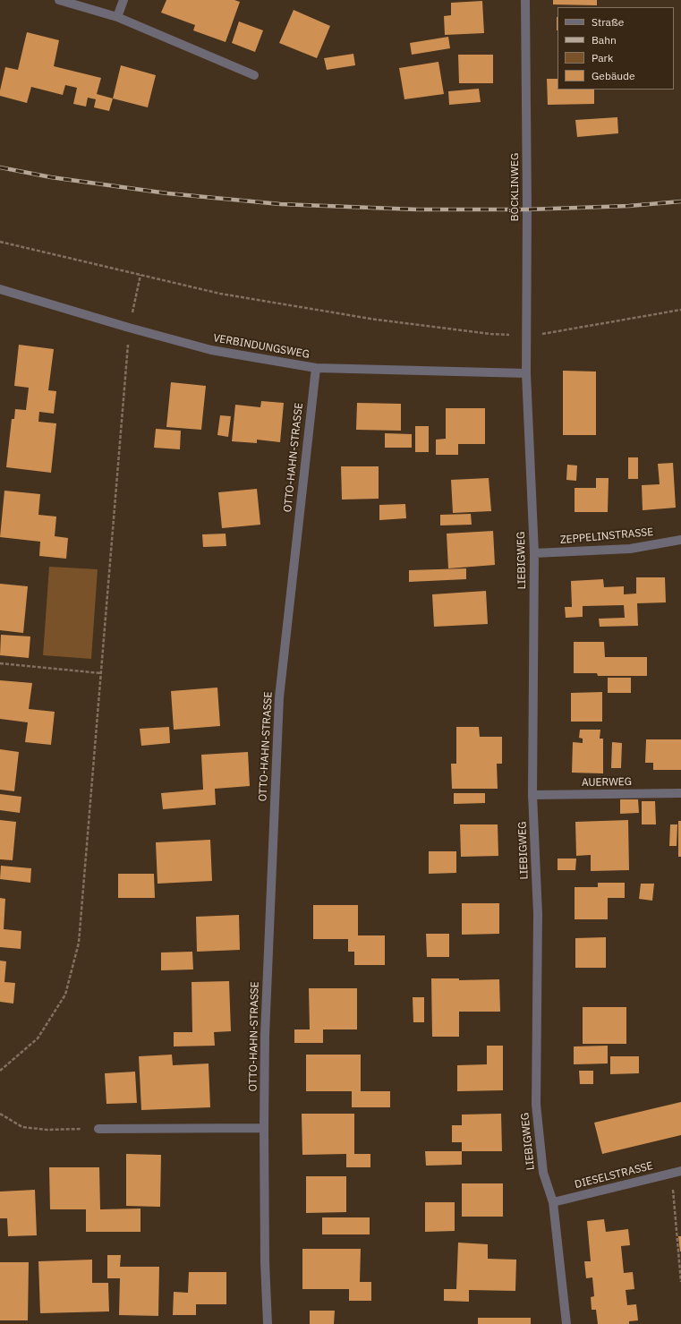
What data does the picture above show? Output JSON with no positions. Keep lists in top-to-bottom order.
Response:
{
  "streets": {
    "street": [
      "BÖCKLINWEG",
      "VERBINDUNGSWEG",
      "OTTO-HAHN-STRASSE",
      "ZEPPELINSTRASSE",
      "LIEBIGWEG",
      "AUERWEG",
      "DIESELSTRASSE"
    ]
  },
  "crossings": [
    ["BÖCKLINWEG", "VERBINDUNGSWEG"],
    ["BÖCKLINWEG", "LIEBIGWEG"],
    ["VERBINDUNGSWEG", "OTTO-HAHN-STRASSE"],
    ["VERBINDUNGSWEG", "LIEBIGWEG"],
    ["ZEPPELINSTRASSE", "LIEBIGWEG"],
    ["LIEBIGWEG", "AUERWEG"],
    ["LIEBIGWEG", "DIESELSTRASSE"]
  ],
  "legend": [
    "Straße",
    "Bahn",
    "Park",
    "Gebäude"
  ]
}
